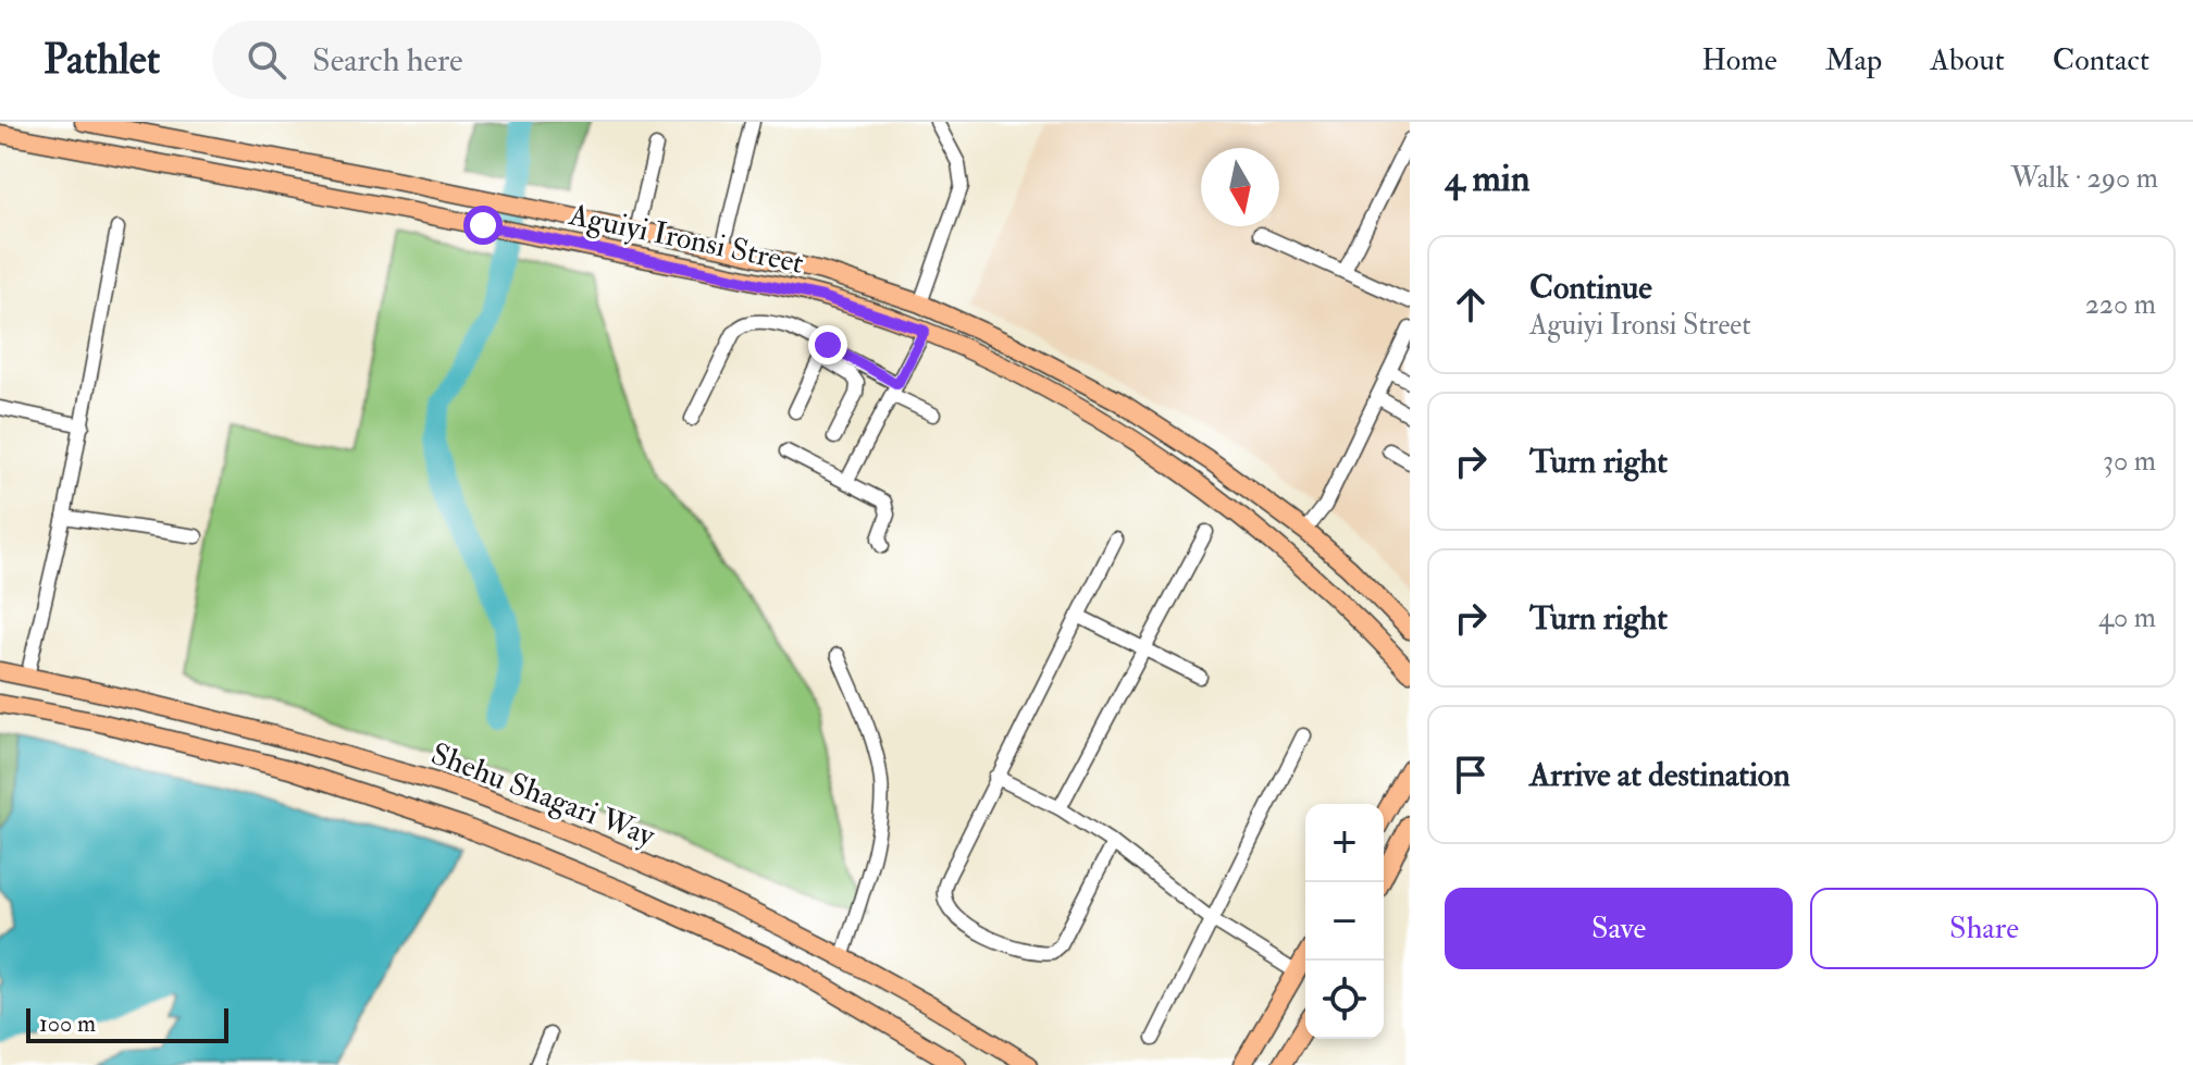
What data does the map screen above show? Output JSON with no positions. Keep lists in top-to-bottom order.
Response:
{
  "streets": {
    "main road": ["Aguiyi Ironsi Street", "Shehu Shagari Way"]
  },
  "scale_bar": "100 m",
  "north": "bottom",
  "page": {
    "header": "Pathlet",
    "search": "Search here",
    "nav": [
      "Home",
      "Map",
      "About",
      "Contact"
    ],
    "heading": ["4 min", "Walk · 290 m"],
    "list": [
      ["Continue", "Aguiyi Ironsi Street", "220 m"],
      ["Turn right", "30 m"],
      ["Turn right", "40 m"],
      "Arrive at destination"
    ],
    "map_buttons": ["+", "−"],
    "buttons": ["Save", "Share"],
    "scale": "100 m"
  }
}
